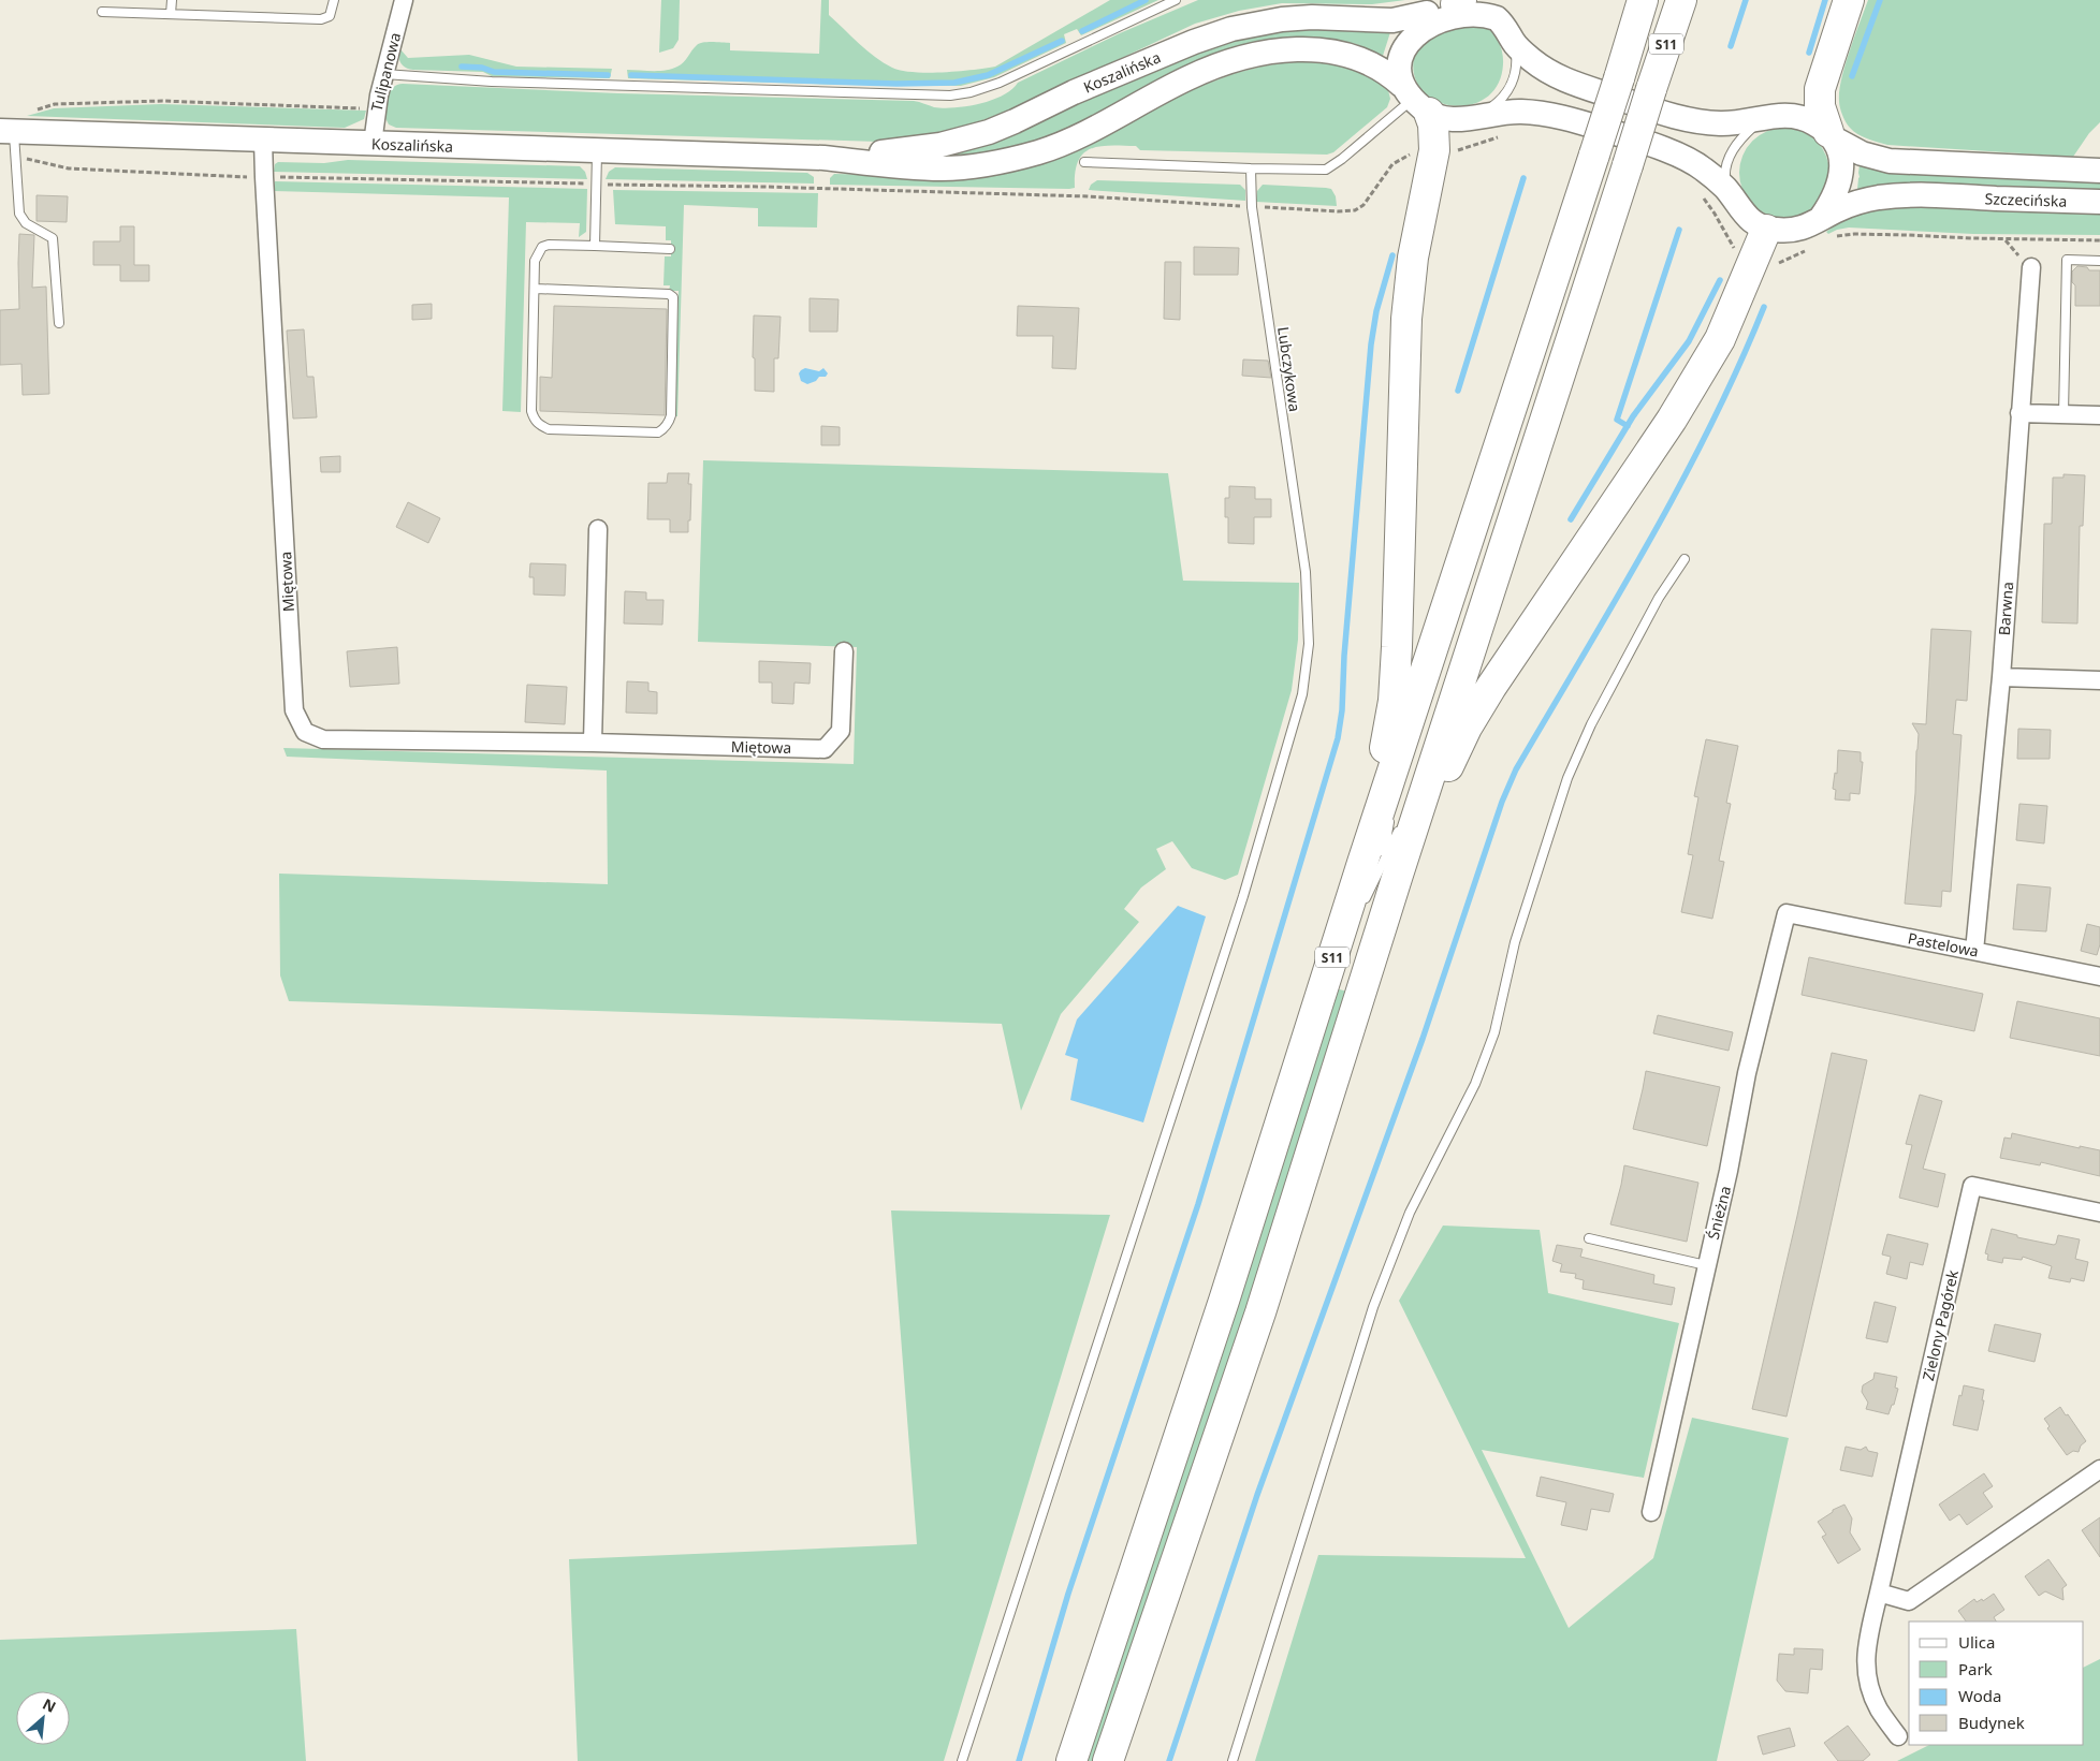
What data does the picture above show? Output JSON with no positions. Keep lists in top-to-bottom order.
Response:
{
  "streets": {
    "highway": ["S11"],
    "main road": ["Koszalińska", "Szczecińska"],
    "street": [
      "Tulipanowa",
      "Miętowa",
      "Barwna",
      "Pastelowa",
      "Śnieżna",
      "Zielony Pagórek"
    ],
    "lane": ["Lubczykowa"]
  },
  "crossings": [
    ["Tulipanowa", "Koszalińska"],
    ["Koszalińska", "Miętowa"],
    ["Barwna", "Pastelowa"],
    ["Pastelowa", "Śnieżna"]
  ],
  "legend": [
    "Ulica",
    "Park",
    "Woda",
    "Budynek"
  ],
  "north": "top right"
}
